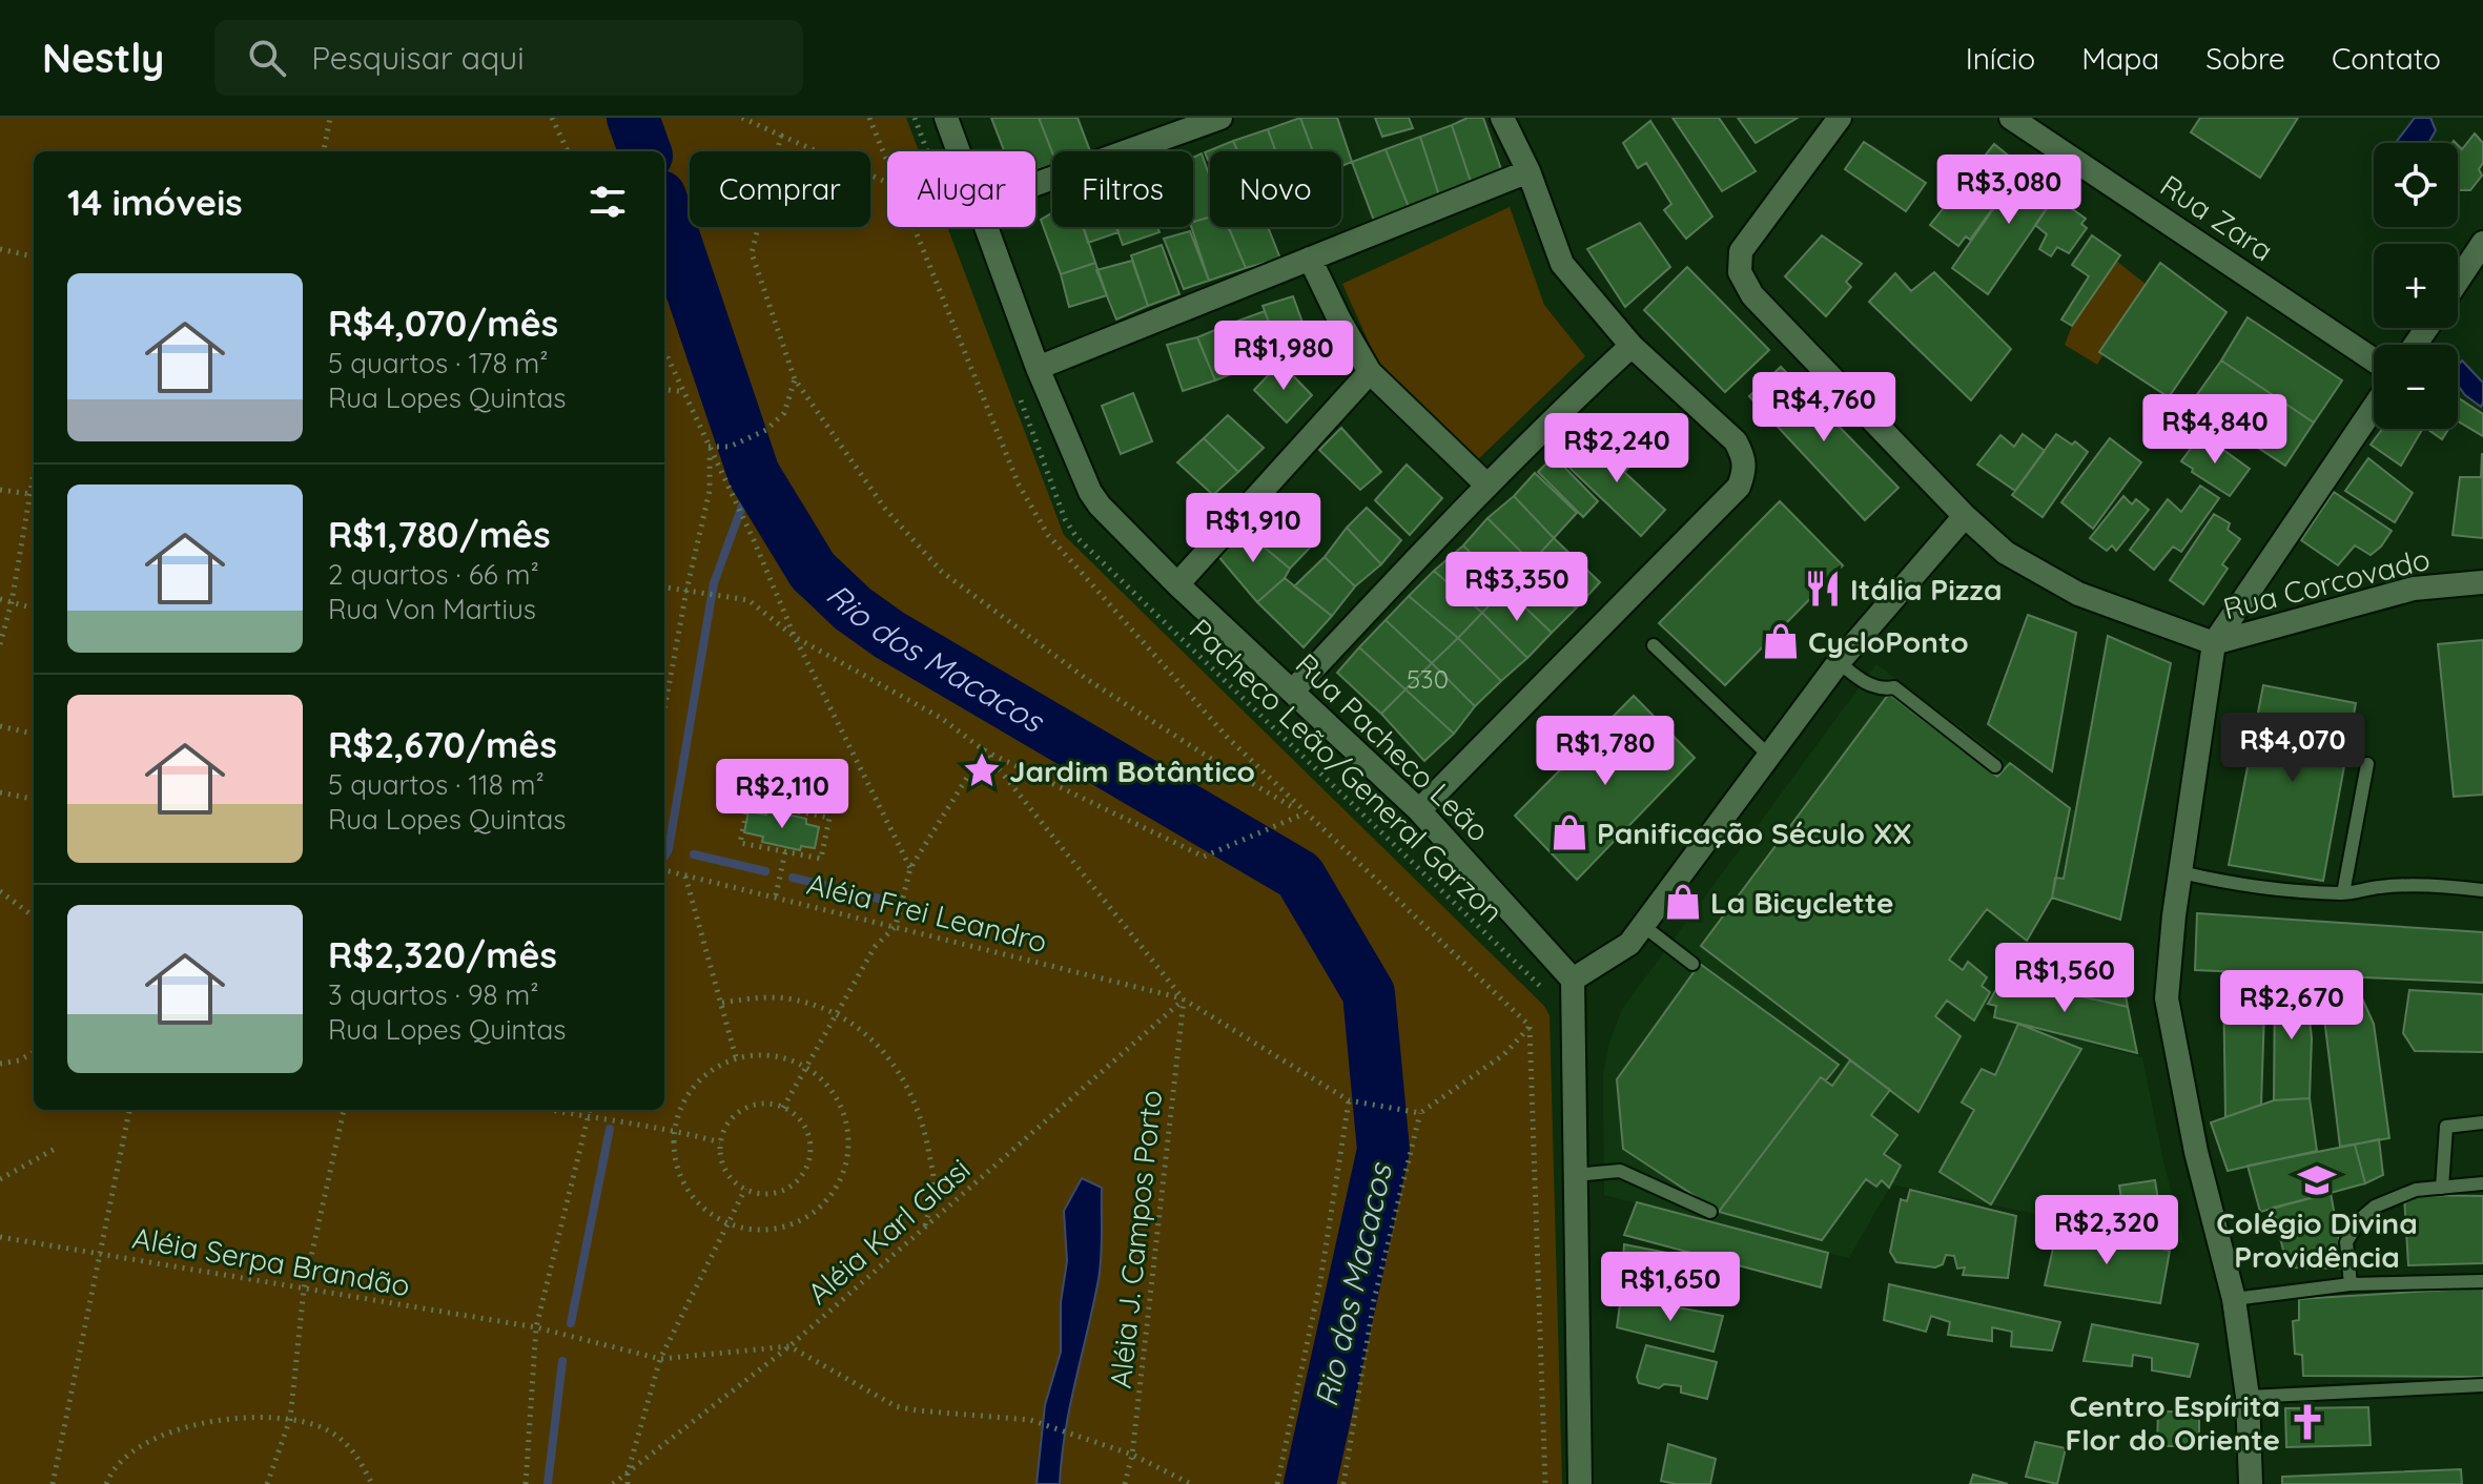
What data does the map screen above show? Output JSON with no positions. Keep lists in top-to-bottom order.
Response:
{
  "streets": {
    "street": ["Rua Zara", "Rua Corcovado", "Rua Pacheco Leão"],
    "path": [
      "Pacheco Leão/General Garzon",
      "Aléia Frei Leandro",
      "Aléia Karl Glasi",
      "Aléia J. Campos Porto",
      "Aléia Serpa Brandão"
    ]
  },
  "crossings": [
    ["Aléia Frei Leandro", "Aléia Karl Glasi"],
    ["Aléia Frei Leandro", "Aléia J. Campos Porto"],
    ["Aléia Karl Glasi", "Aléia J. Campos Porto"],
    ["Aléia Karl Glasi", "Aléia Serpa Brandão"]
  ],
  "water": ["Rio dos Macacos"],
  "places": {
    "restaurant": ["Itália Pizza"],
    "shop": ["CycloPonto", "Panificação Século XX", "La Bicyclette"],
    "place": ["Jardim Botântico"],
    "school or university": ["Colégio Divina Providência"],
    "church": ["Centro Espírita Flor do Oriente"]
  },
  "house_numbers": ["530"],
  "page": {
    "header": "Nestly",
    "search": "Pesquisar aqui",
    "nav": [
      "Início",
      "Mapa",
      "Sobre",
      "Contato"
    ],
    "map_buttons": ["+", "−"],
    "chip": [
      "Comprar",
      "Alugar",
      "Filtros",
      "Novo"
    ],
    "heading": "14 imóveis",
    "price": [
      "R$3,080",
      "R$1,980",
      "R$4,760",
      "R$4,840",
      "R$2,240",
      "R$1,910",
      "R$3,350",
      "R$4,070",
      "R$1,780",
      "R$2,110",
      "R$1,560",
      "R$2,670",
      "R$2,320",
      "R$1,650"
    ],
    "list": [
      {
        "name": "R$4,070/mês",
        "note": "5 quartos · 178 m² · Rua Lopes Quintas"
      },
      {
        "name": "R$1,780/mês",
        "note": "2 quartos · 66 m² · Rua Von Martius"
      },
      {
        "name": "R$2,670/mês",
        "note": "5 quartos · 118 m² · Rua Lopes Quintas"
      },
      {
        "name": "R$2,320/mês",
        "note": "3 quartos · 98 m² · Rua Lopes Quintas"
      }
    ]
  }
}
